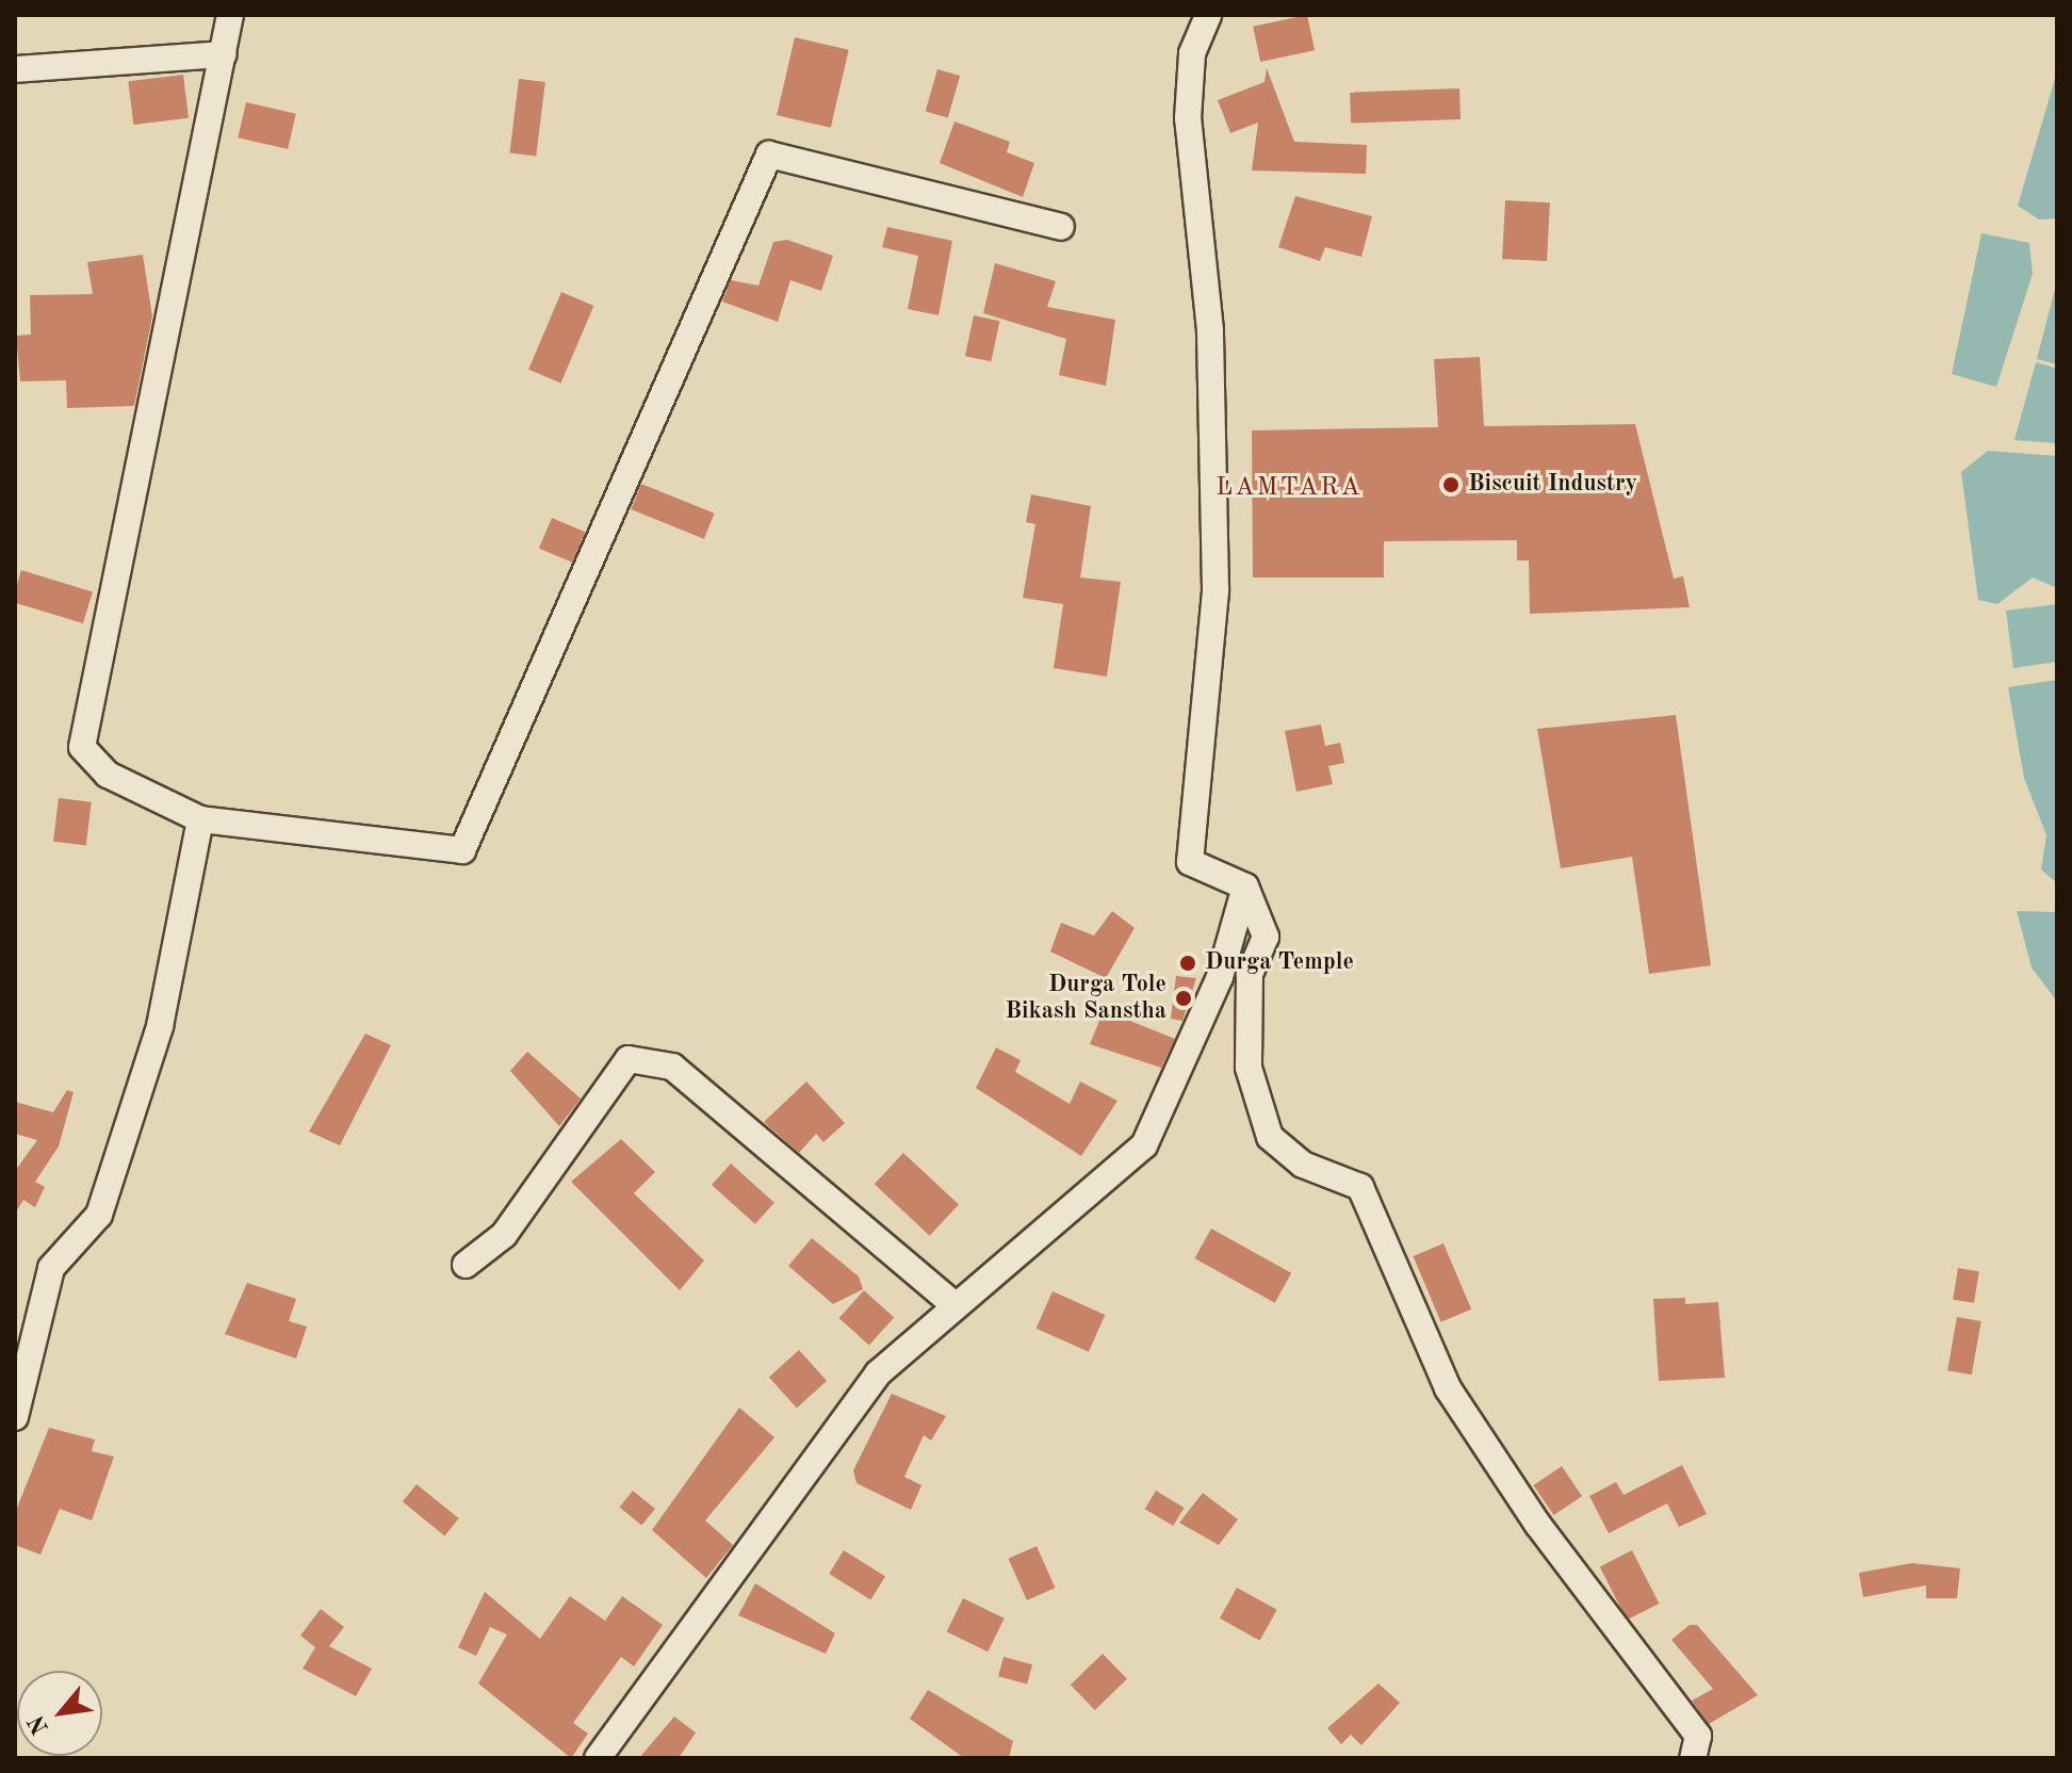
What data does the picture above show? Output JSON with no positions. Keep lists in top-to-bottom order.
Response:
{
  "districts": ["LAMTARA"],
  "places": ["Biscuit Industry", "Durga Temple", "Durga Tole Bikash Sanstha"],
  "north": "bottom left"
}
